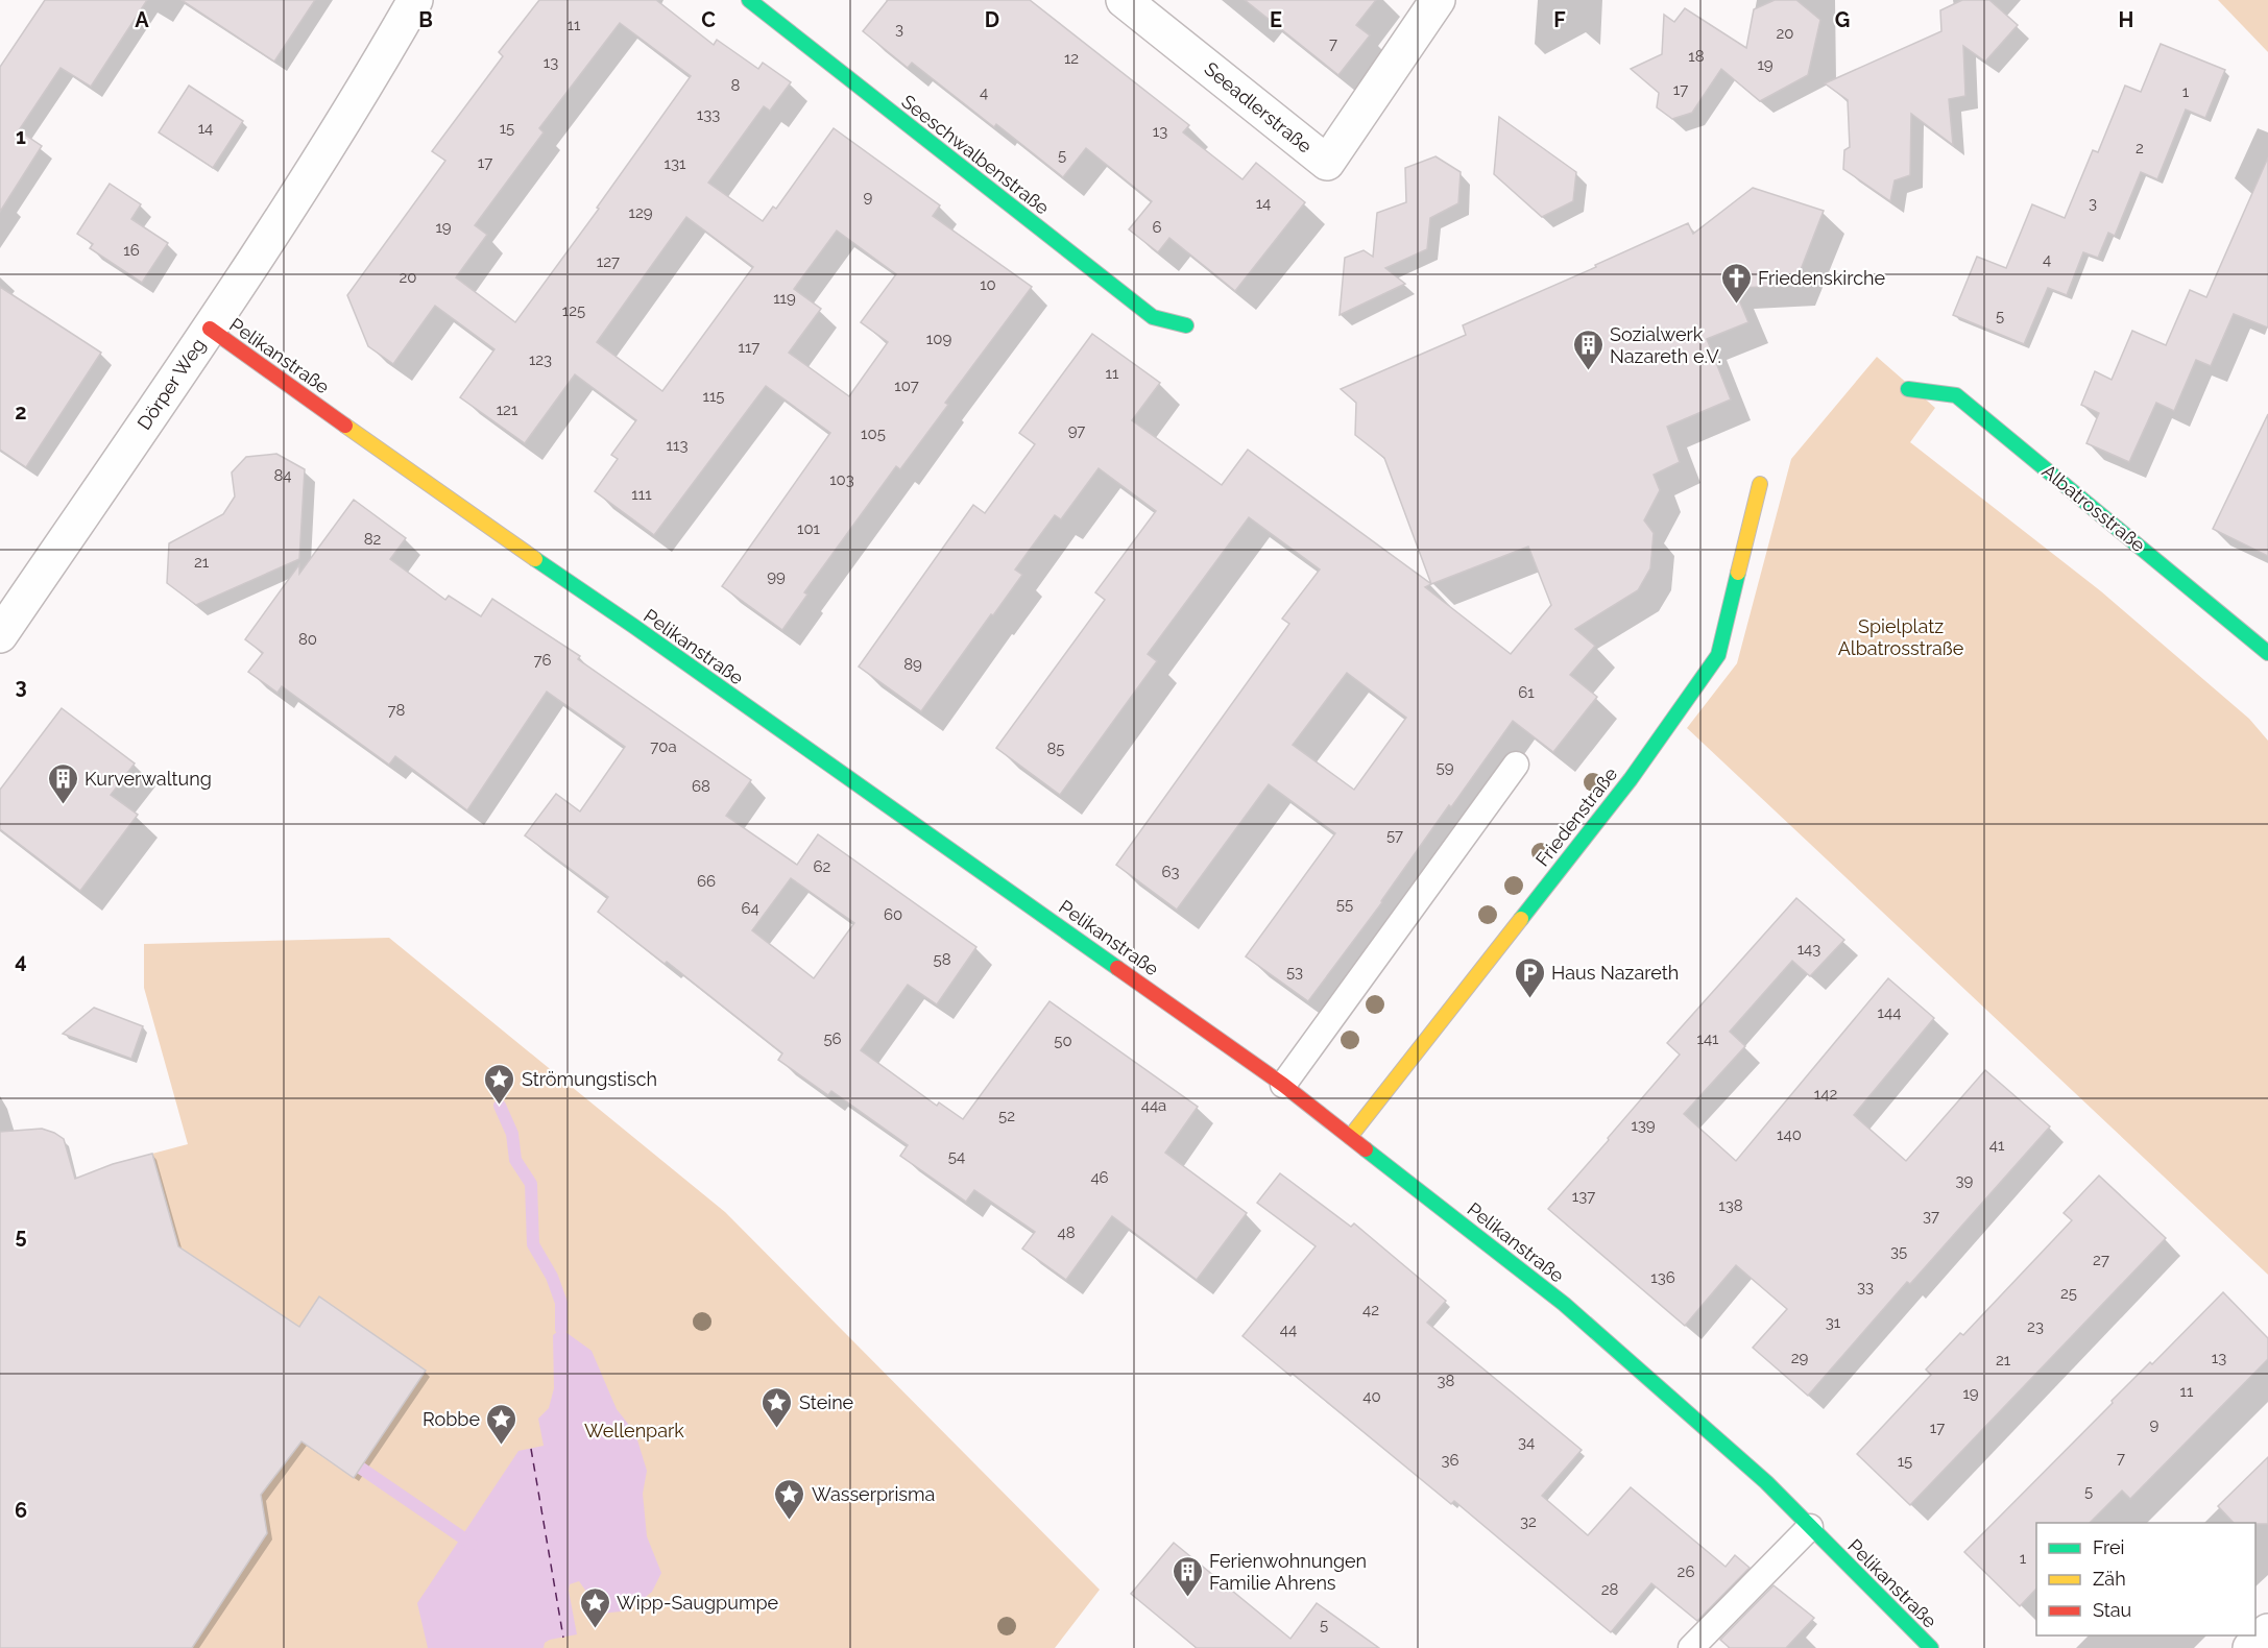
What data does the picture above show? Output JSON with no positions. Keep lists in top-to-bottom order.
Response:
{
  "streets": {
    "street": [
      "Seeadlerstraße",
      "Seeschwalbenstraße",
      "Pelikanstraße",
      "Dörper Weg",
      "Albatrosstraße",
      "Friedenstraße"
    ]
  },
  "crossings": [
    ["Pelikanstraße", "Dörper Weg"],
    ["Pelikanstraße", "Friedenstraße"]
  ],
  "parks": ["Spielplatz Albatrosstraße", "Wellenpark"],
  "places": {
    "church": ["Friedenskirche"],
    "building": ["Sozialwerk Nazareth e.V.", "Kurverwaltung", "Ferienwohnungen Familie Ahrens"],
    "parking": ["Haus Nazareth"],
    "place": [
      "Strömungstisch",
      "Steine",
      "Robbe",
      "Wasserprisma",
      "Wipp-Saugpumpe"
    ]
  },
  "house_numbers": [
    "11",
    "3",
    "20",
    "7",
    "18",
    "12",
    "13",
    "19",
    "8",
    "17",
    "1",
    "4",
    "133",
    "14",
    "15",
    "13",
    "2",
    "5",
    "17",
    "131",
    "9",
    "14",
    "3",
    "129",
    "19",
    "6",
    "16",
    "4",
    "127",
    "20",
    "10",
    "119",
    "125",
    "5",
    "109",
    "117",
    "123",
    "11",
    "107",
    "115",
    "121",
    "97",
    "105",
    "113",
    "84",
    "103",
    "111",
    "101",
    "82",
    "21",
    "99",
    "80",
    "76",
    "89",
    "61",
    "78",
    "70a",
    "85",
    "59",
    "68",
    "57",
    "62",
    "63",
    "66",
    "55",
    "64",
    "60",
    "143",
    "58",
    "53",
    "144",
    "56",
    "141",
    "50",
    "142",
    "44a",
    "52",
    "139",
    "140",
    "41",
    "54",
    "46",
    "39",
    "137",
    "138",
    "37",
    "48",
    "35",
    "27",
    "136",
    "33",
    "25",
    "42",
    "31",
    "23",
    "44",
    "29",
    "13",
    "21",
    "38",
    "11",
    "19",
    "40",
    "9",
    "17",
    "34",
    "7",
    "36",
    "15",
    "5",
    "32",
    "1",
    "26",
    "28",
    "5"
  ],
  "legend": ["Frei", "Zäh", "Stau"],
  "grid": {
    "columns": [
      "A",
      "B",
      "C",
      "D",
      "E",
      "F",
      "G",
      "H"
    ],
    "rows": [
      "1",
      "2",
      "3",
      "4",
      "5",
      "6"
    ]
  }
}
